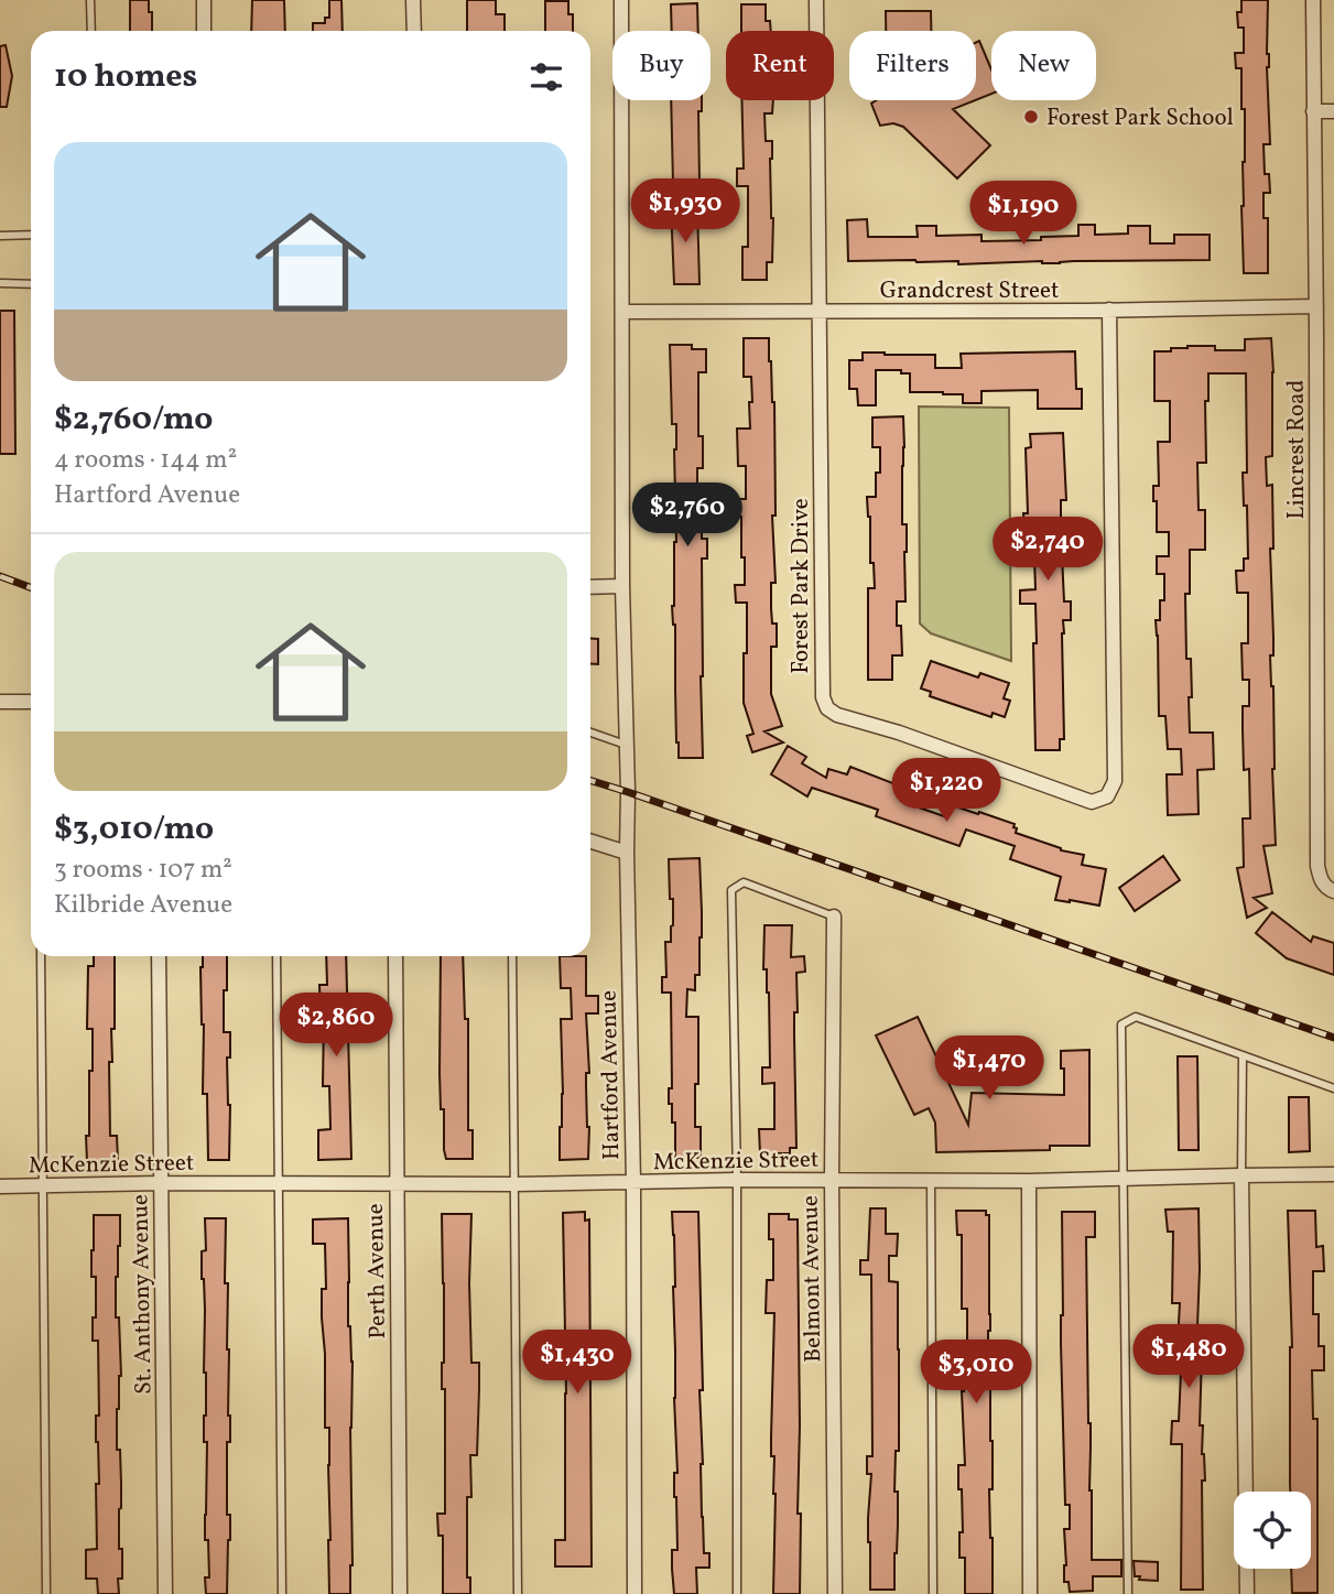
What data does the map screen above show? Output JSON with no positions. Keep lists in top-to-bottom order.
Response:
{
  "streets": {
    "street": [
      "Grandcrest Street",
      "Lincrest Road",
      "Forest Park Drive",
      "Hartford Avenue",
      "McKenzie Street",
      "Perth Avenue",
      "Belmont Avenue",
      "St. Anthony Avenue"
    ]
  },
  "crossings": [
    ["Grandcrest Street", "Lincrest Road"],
    ["Grandcrest Street", "Forest Park Drive"],
    ["Grandcrest Street", "Hartford Avenue"],
    ["Hartford Avenue", "McKenzie Street"],
    ["McKenzie Street", "Perth Avenue"],
    ["McKenzie Street", "Belmont Avenue"],
    ["McKenzie Street", "St. Anthony Avenue"]
  ],
  "places": ["Forest Park School"],
  "page": {
    "chip": [
      "Buy",
      "Rent",
      "Filters",
      "New"
    ],
    "heading": "10 homes",
    "list": [
      {
        "name": "$2,760/mo",
        "note": "4 rooms · 144 m² · Hartford Avenue"
      },
      {
        "name": "$3,010/mo",
        "note": "3 rooms · 107 m² · Kilbride Avenue"
      }
    ],
    "price": [
      "$1,930",
      "$1,190",
      "$2,760",
      "$2,740",
      "$1,220",
      "$2,860",
      "$1,470",
      "$1,480",
      "$1,430",
      "$3,010"
    ]
  }
}
